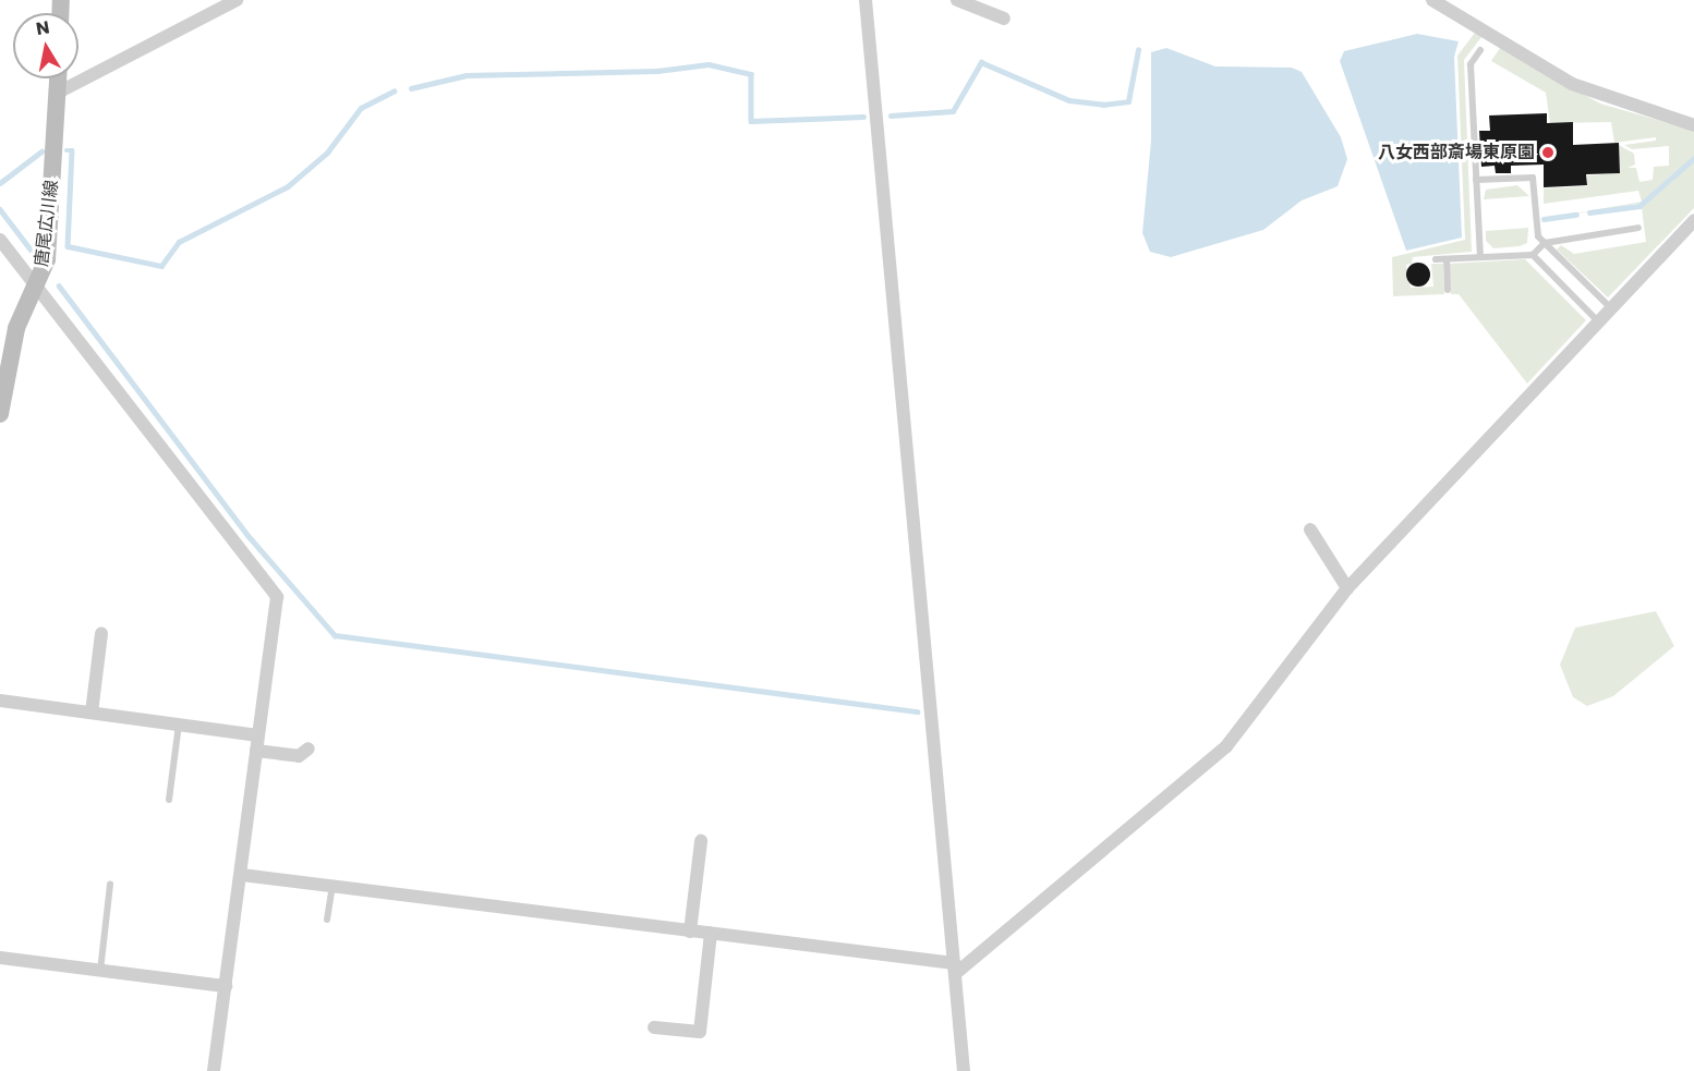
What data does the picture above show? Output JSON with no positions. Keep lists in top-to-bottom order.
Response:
{
  "streets": {
    "main road": ["唐尾広川線"]
  },
  "places": ["八女西部斎場東原園"],
  "north": "top"
}
